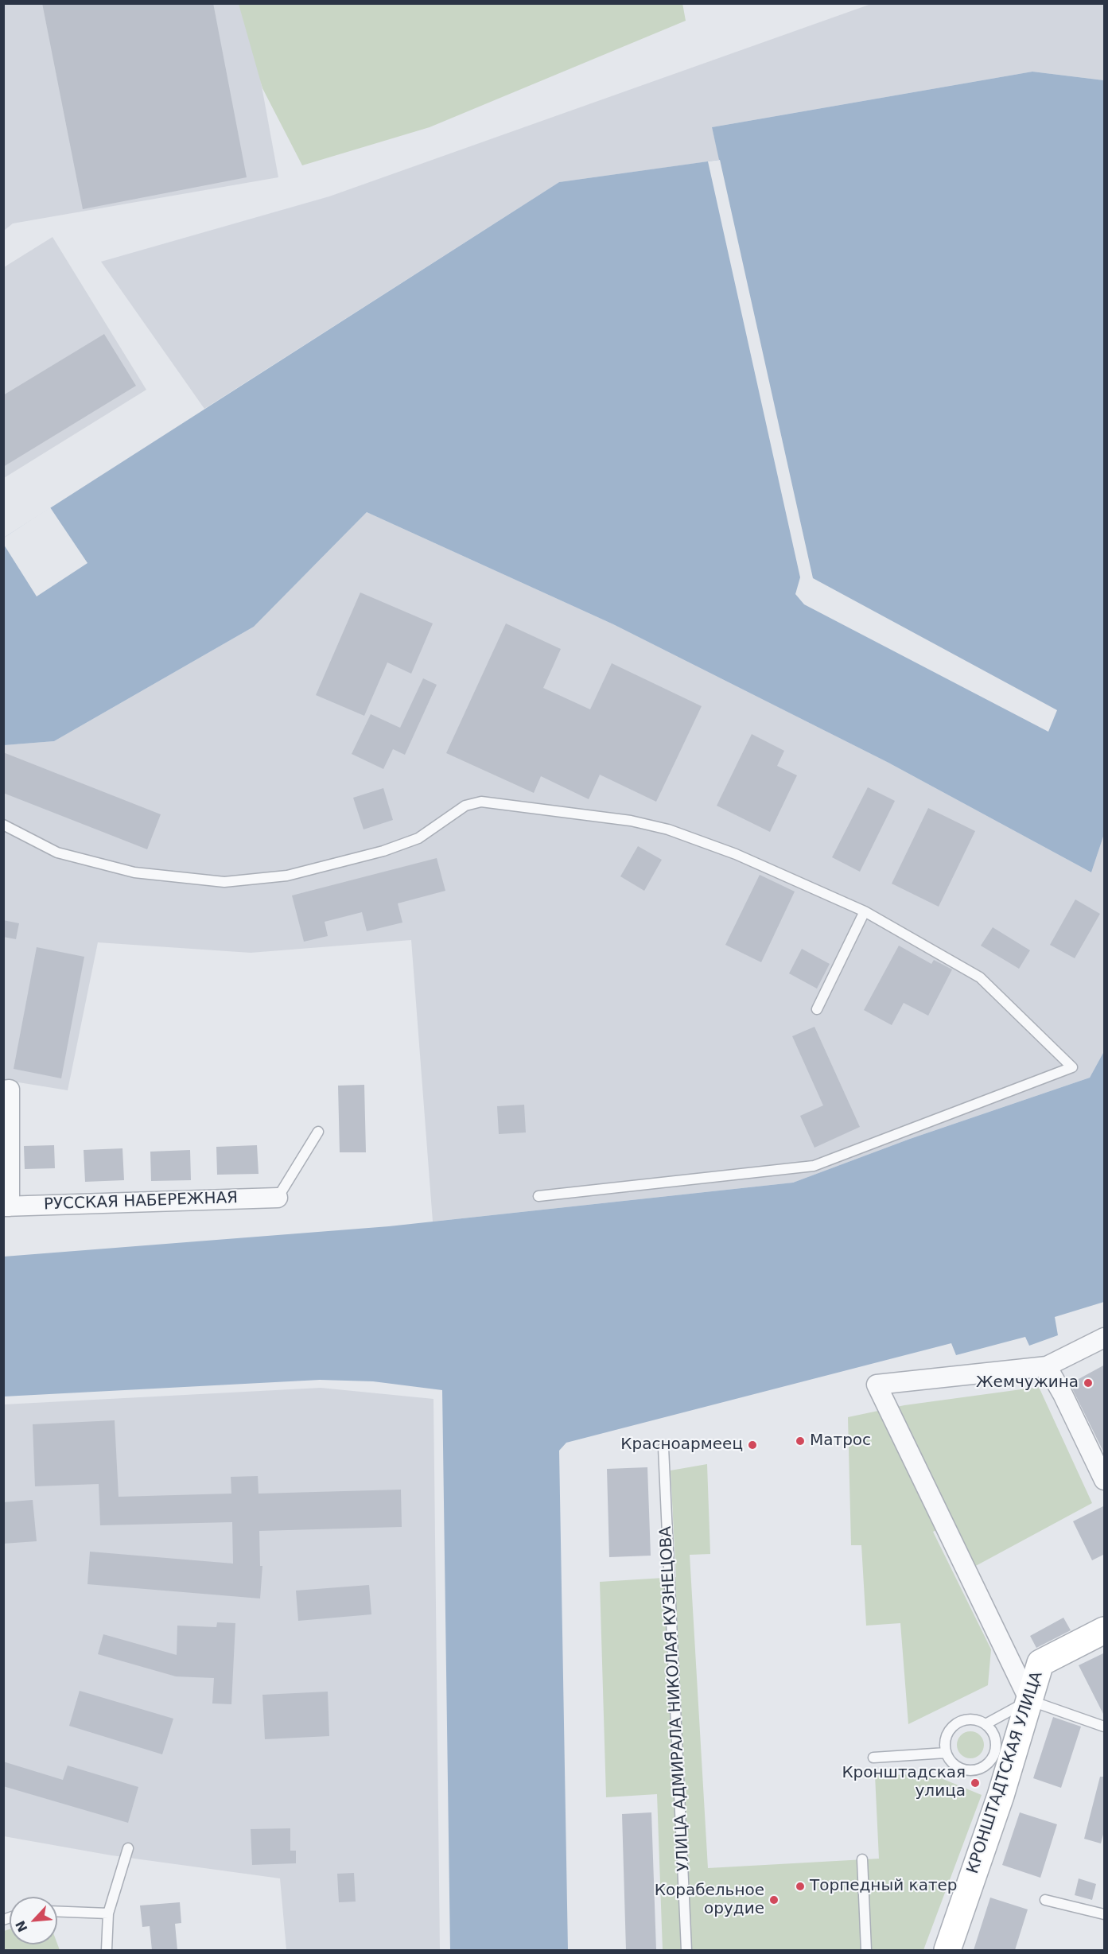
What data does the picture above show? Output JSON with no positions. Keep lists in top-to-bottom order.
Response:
{
  "streets": {
    "street": ["РУССКАЯ НАБЕРЕЖНАЯ", "КРОНШТАДТСКАЯ УЛИЦА"],
    "lane": ["УЛИЦА АДМИРАЛА НИКОЛАЯ КУЗНЕЦОВА"]
  },
  "places": [
    "Жемчужина",
    "Матрос",
    "Красноармеец",
    "Кронштадская улица",
    "Торпедный катер",
    "Корабельное орудие"
  ],
  "north": "bottom left"
}
